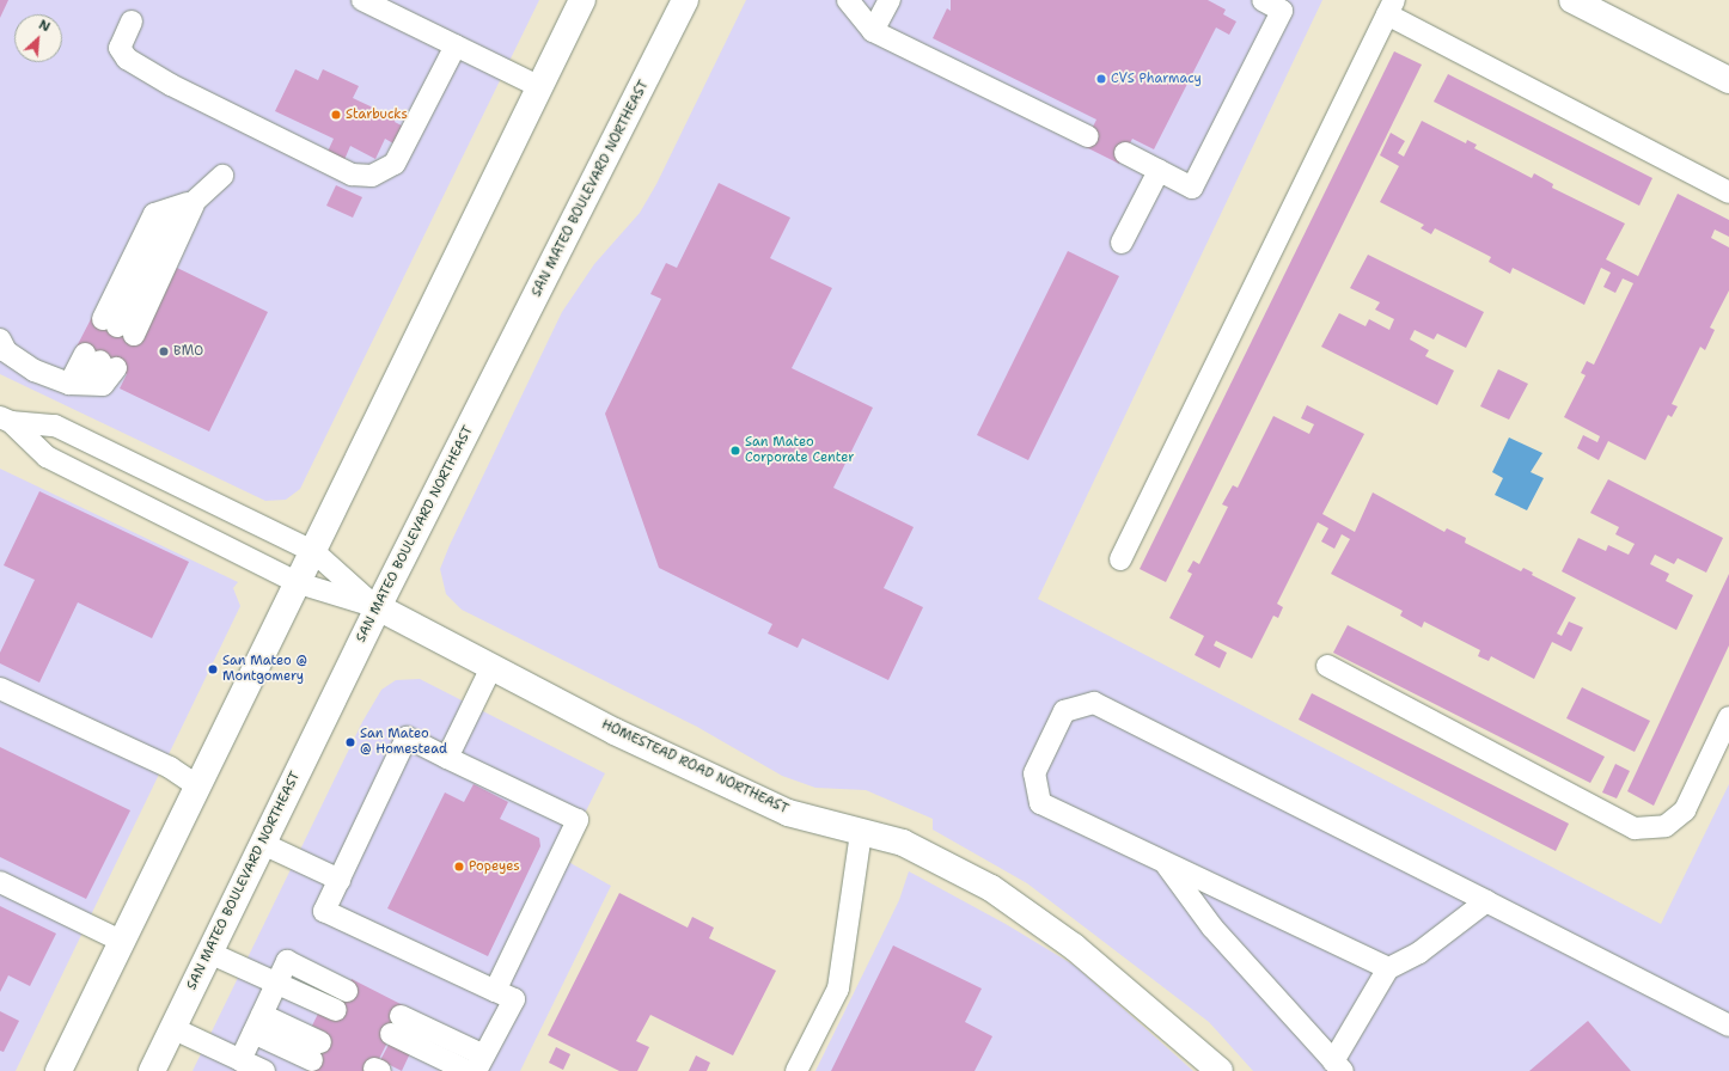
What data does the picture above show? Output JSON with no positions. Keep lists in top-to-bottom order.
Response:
{
  "streets": {
    "main road": ["SAN MATEO BOULEVARD NORTHEAST", "HOMESTEAD ROAD NORTHEAST"]
  },
  "crossings": [
    ["SAN MATEO BOULEVARD NORTHEAST", "HOMESTEAD ROAD NORTHEAST"]
  ],
  "places": [
    "CVS Pharmacy",
    "Starbucks",
    "BMO",
    "San Mateo Corporate Center",
    "San Mateo @ Montgomery",
    "San Mateo @ Homestead",
    "Popeyes"
  ],
  "north": "top right"
}
